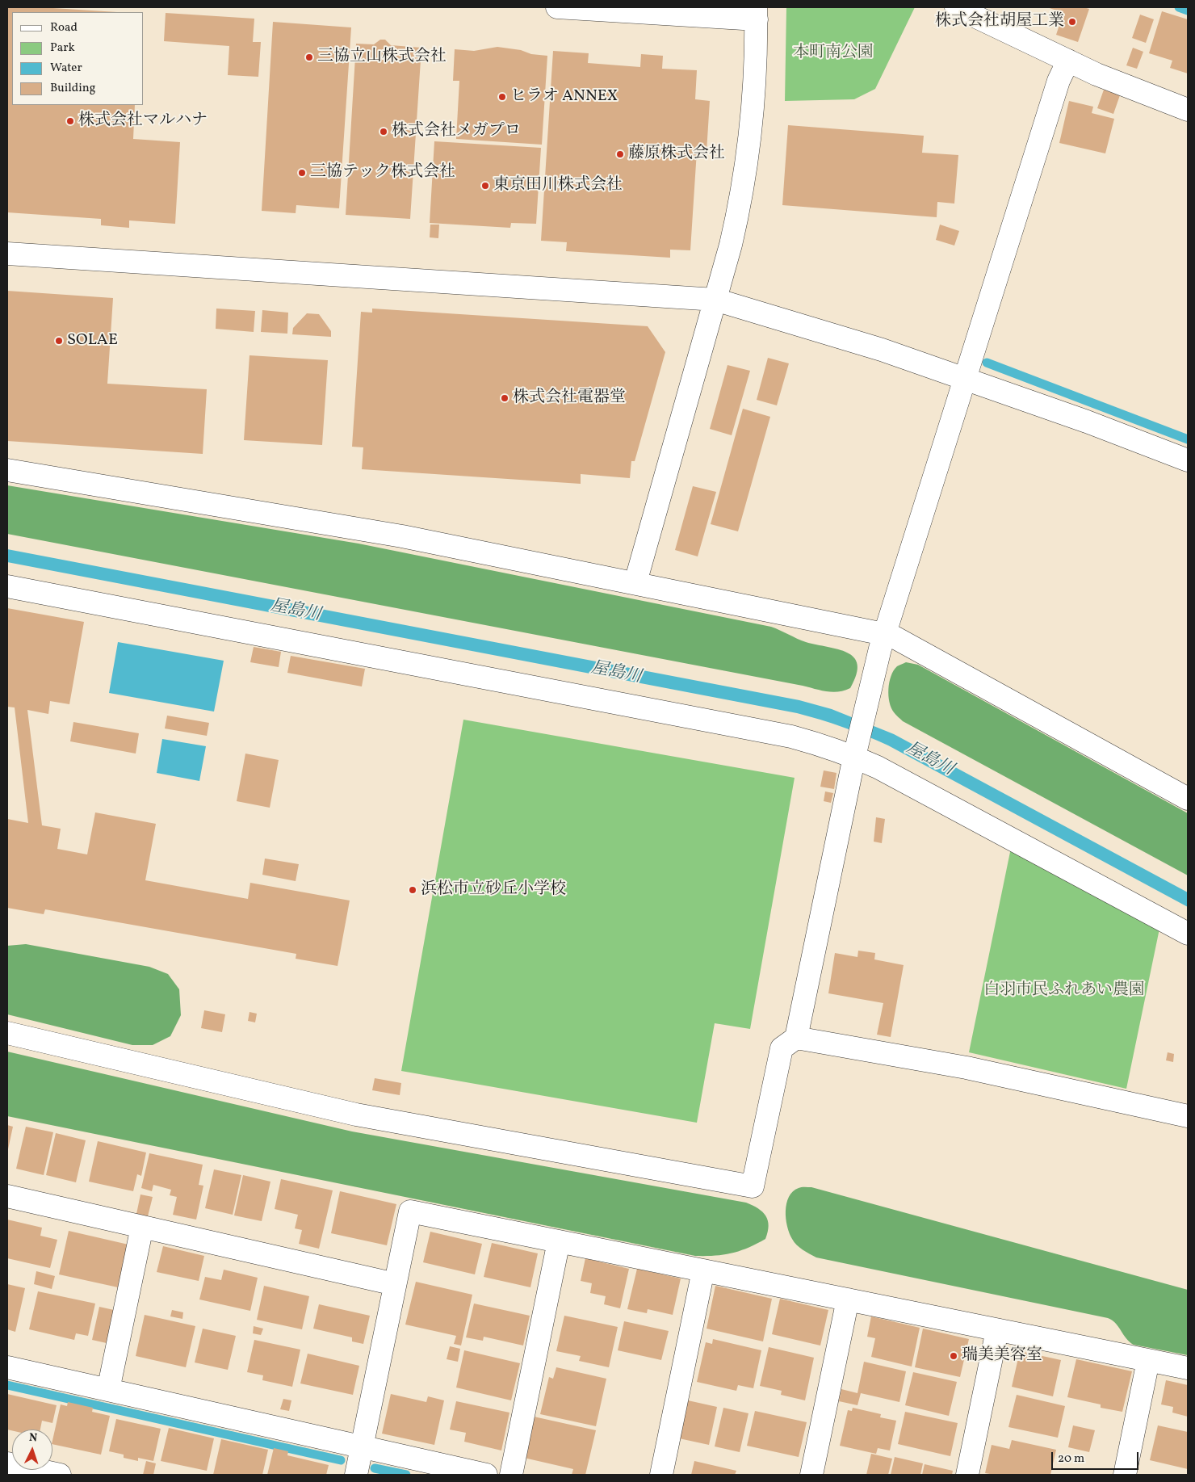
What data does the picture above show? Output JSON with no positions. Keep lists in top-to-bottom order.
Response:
{
  "water": ["屋島川"],
  "parks": ["本町南公園", "白羽市民ふれあい農園"],
  "places": [
    "株式会社胡屋工業",
    "三協立山株式会社",
    "ヒラオ ANNEX",
    "株式会社マルハナ",
    "株式会社メガプロ",
    "藤原株式会社",
    "三協テック株式会社",
    "東京田川株式会社",
    "SOLAE",
    "株式会社電器堂",
    "浜松市立砂丘小学校",
    "瑞美美容室"
  ],
  "legend": [
    "Road",
    "Park",
    "Water",
    "Building"
  ],
  "scale_bar": "20 m",
  "north": "top"
}
